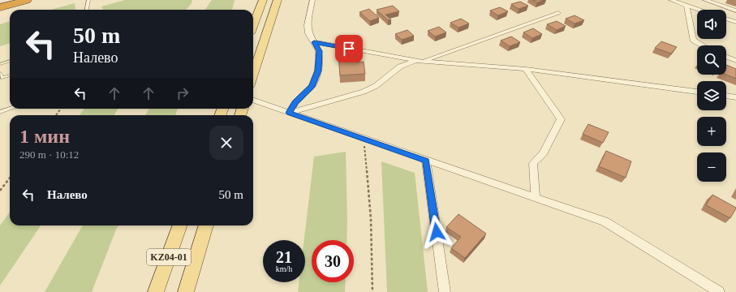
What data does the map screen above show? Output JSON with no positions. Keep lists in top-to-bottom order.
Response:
{
  "streets": {
    "main road": ["KZ04-01"]
  },
  "page": {
    "map_buttons": ["+", "−"],
    "turn": ["50 m", "Налево"],
    "heading": ["1 мин", "290 m · 10:12"],
    "list": [
      {
        "name": "Налево",
        "value": "50 m"
      }
    ],
    "speed": "21 km/h",
    "limit": "30"
  }
}
